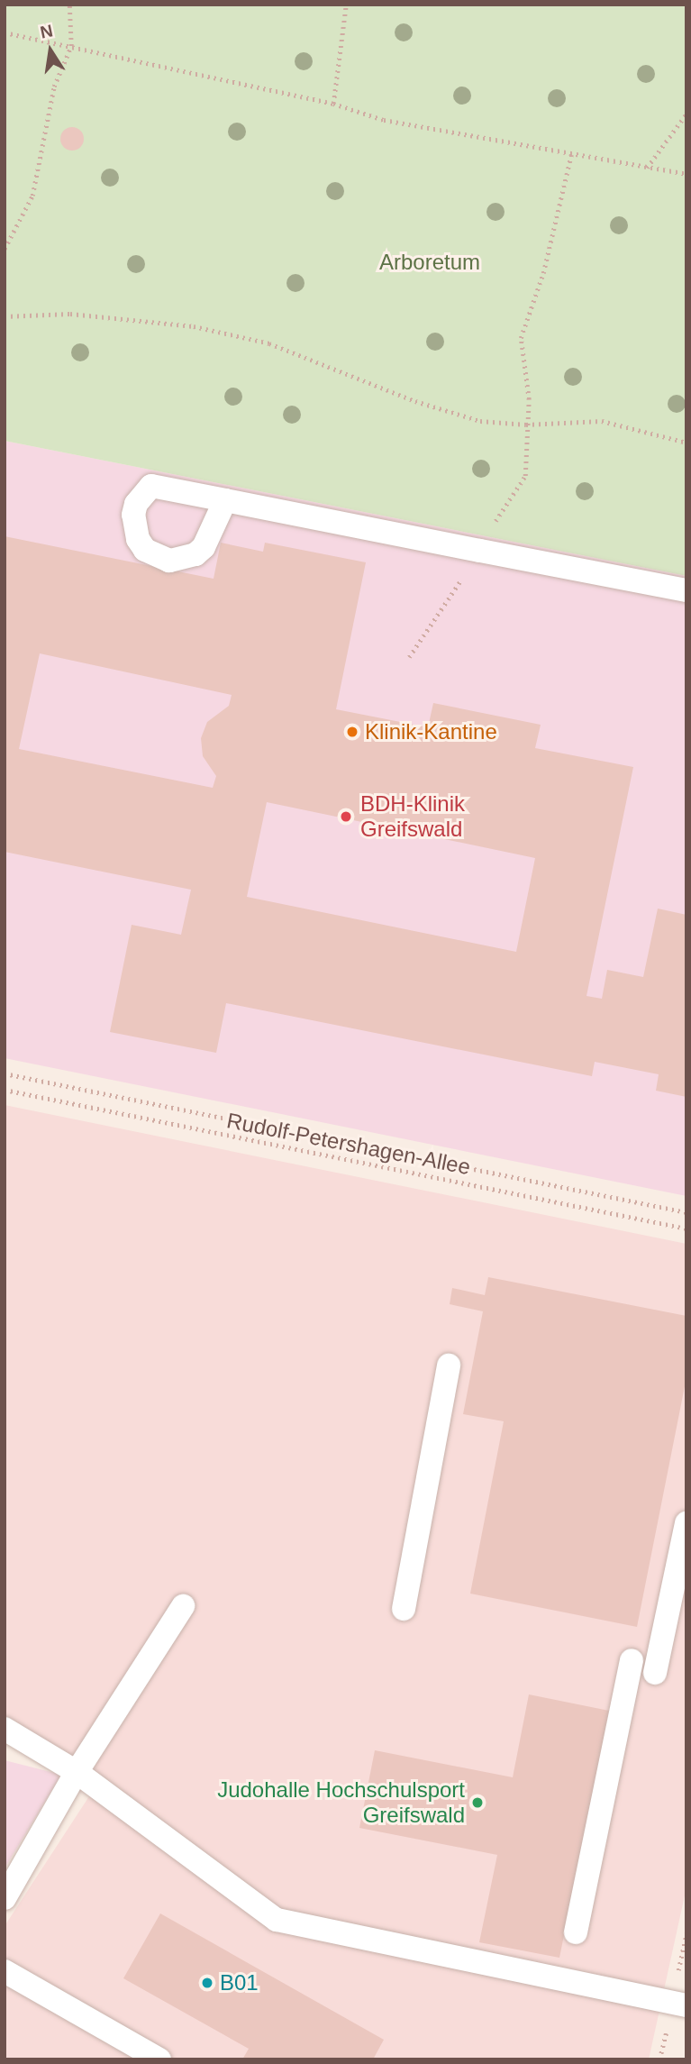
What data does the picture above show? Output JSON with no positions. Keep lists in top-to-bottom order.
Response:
{
  "streets": {
    "path": ["Rudolf-Petershagen-Allee"]
  },
  "parks": ["Arboretum"],
  "places": [
    "Klinik-Kantine",
    "BDH-Klinik Greifswald",
    "Judohalle Hochschulsport Greifswald",
    "B01"
  ],
  "north": "top"
}
